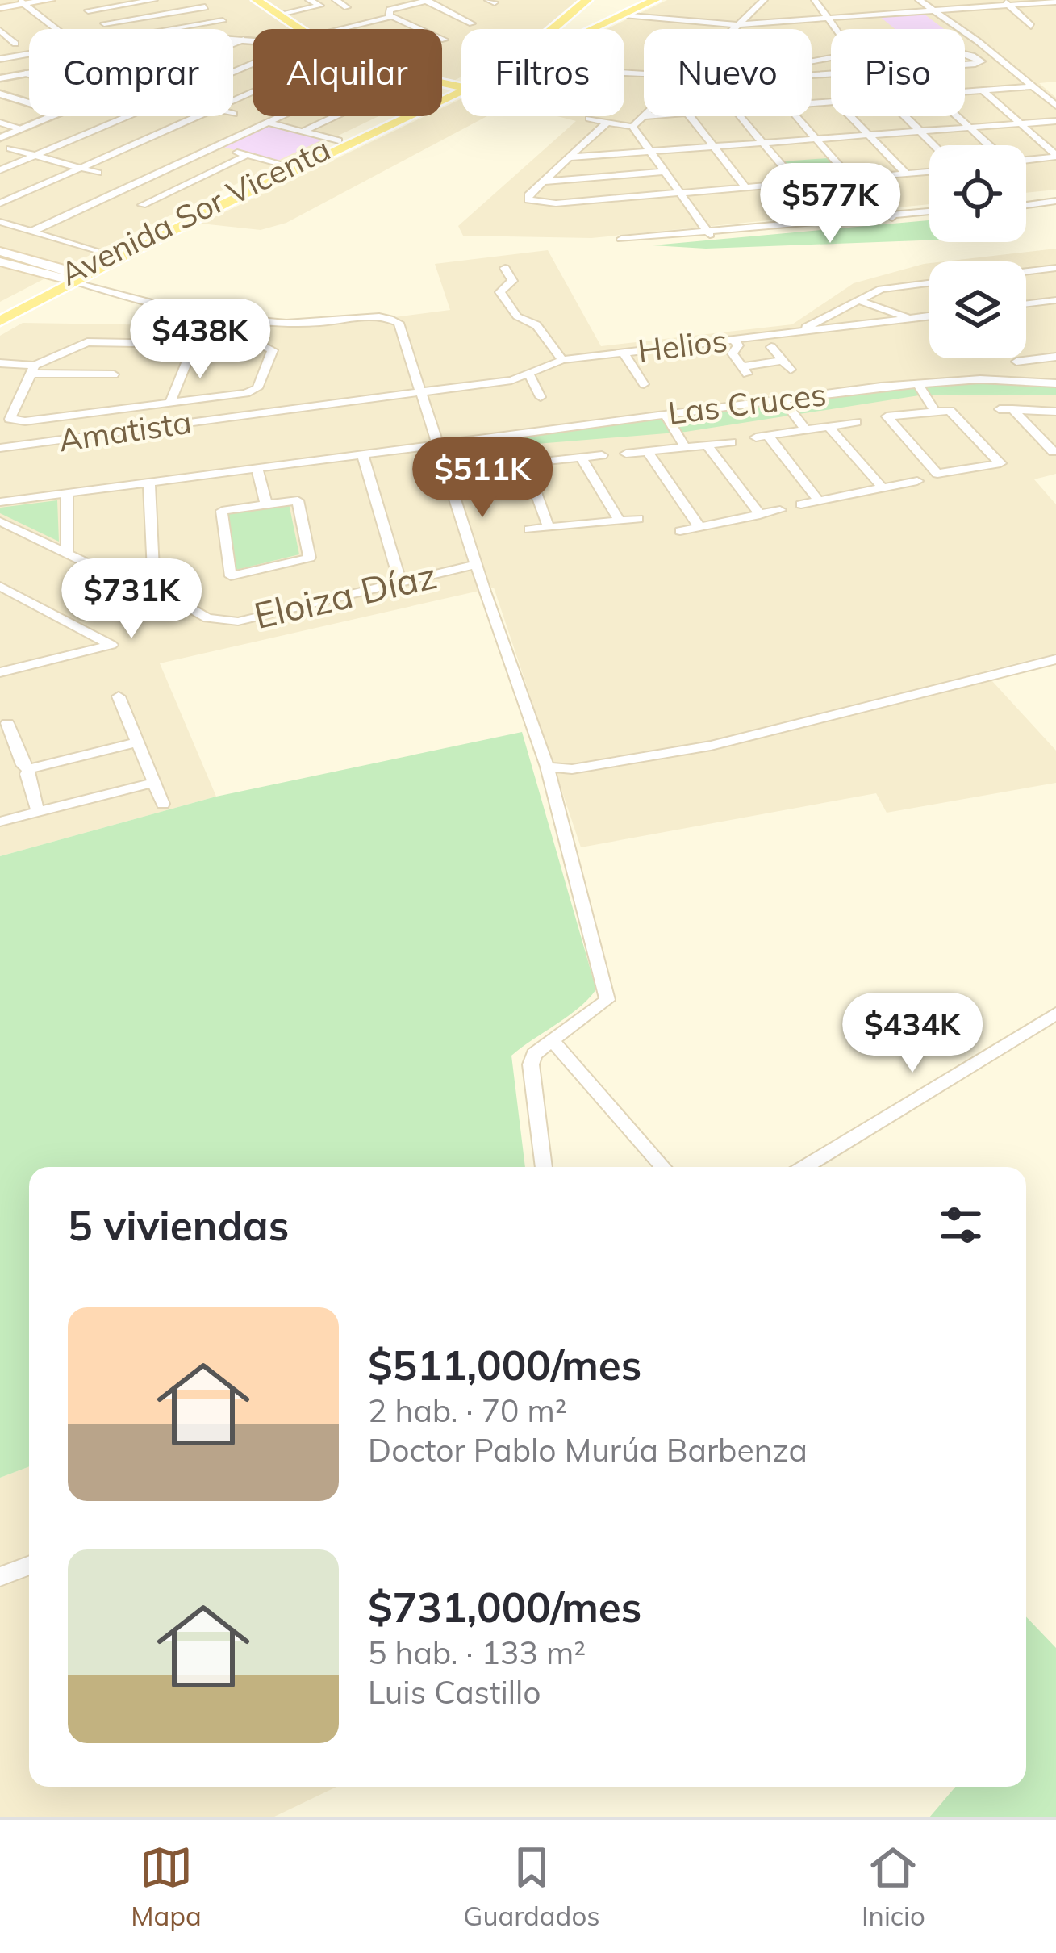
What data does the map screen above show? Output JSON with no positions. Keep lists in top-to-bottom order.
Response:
{
  "streets": {
    "main road": ["Avenida Sor Vicenta"],
    "street": [
      "Helios",
      "Las Cruces",
      "Amatista",
      "Eloiza Díaz"
    ]
  },
  "crossings": [
    ["Helios", "Amatista"]
  ],
  "page": {
    "chip": [
      "Comprar",
      "Alquilar",
      "Filtros",
      "Nuevo",
      "Piso"
    ],
    "price": [
      "$577K",
      "$438K",
      "$511K",
      "$731K",
      "$434K"
    ],
    "heading": "5 viviendas",
    "list": [
      {
        "name": "$511,000/mes",
        "note": "2 hab. · 70 m² · Doctor Pablo Murúa Barbenza"
      },
      {
        "name": "$731,000/mes",
        "note": "5 hab. · 133 m² · Luis Castillo"
      }
    ],
    "tabs": ["Mapa", "Guardados", "Inicio"]
  }
}
